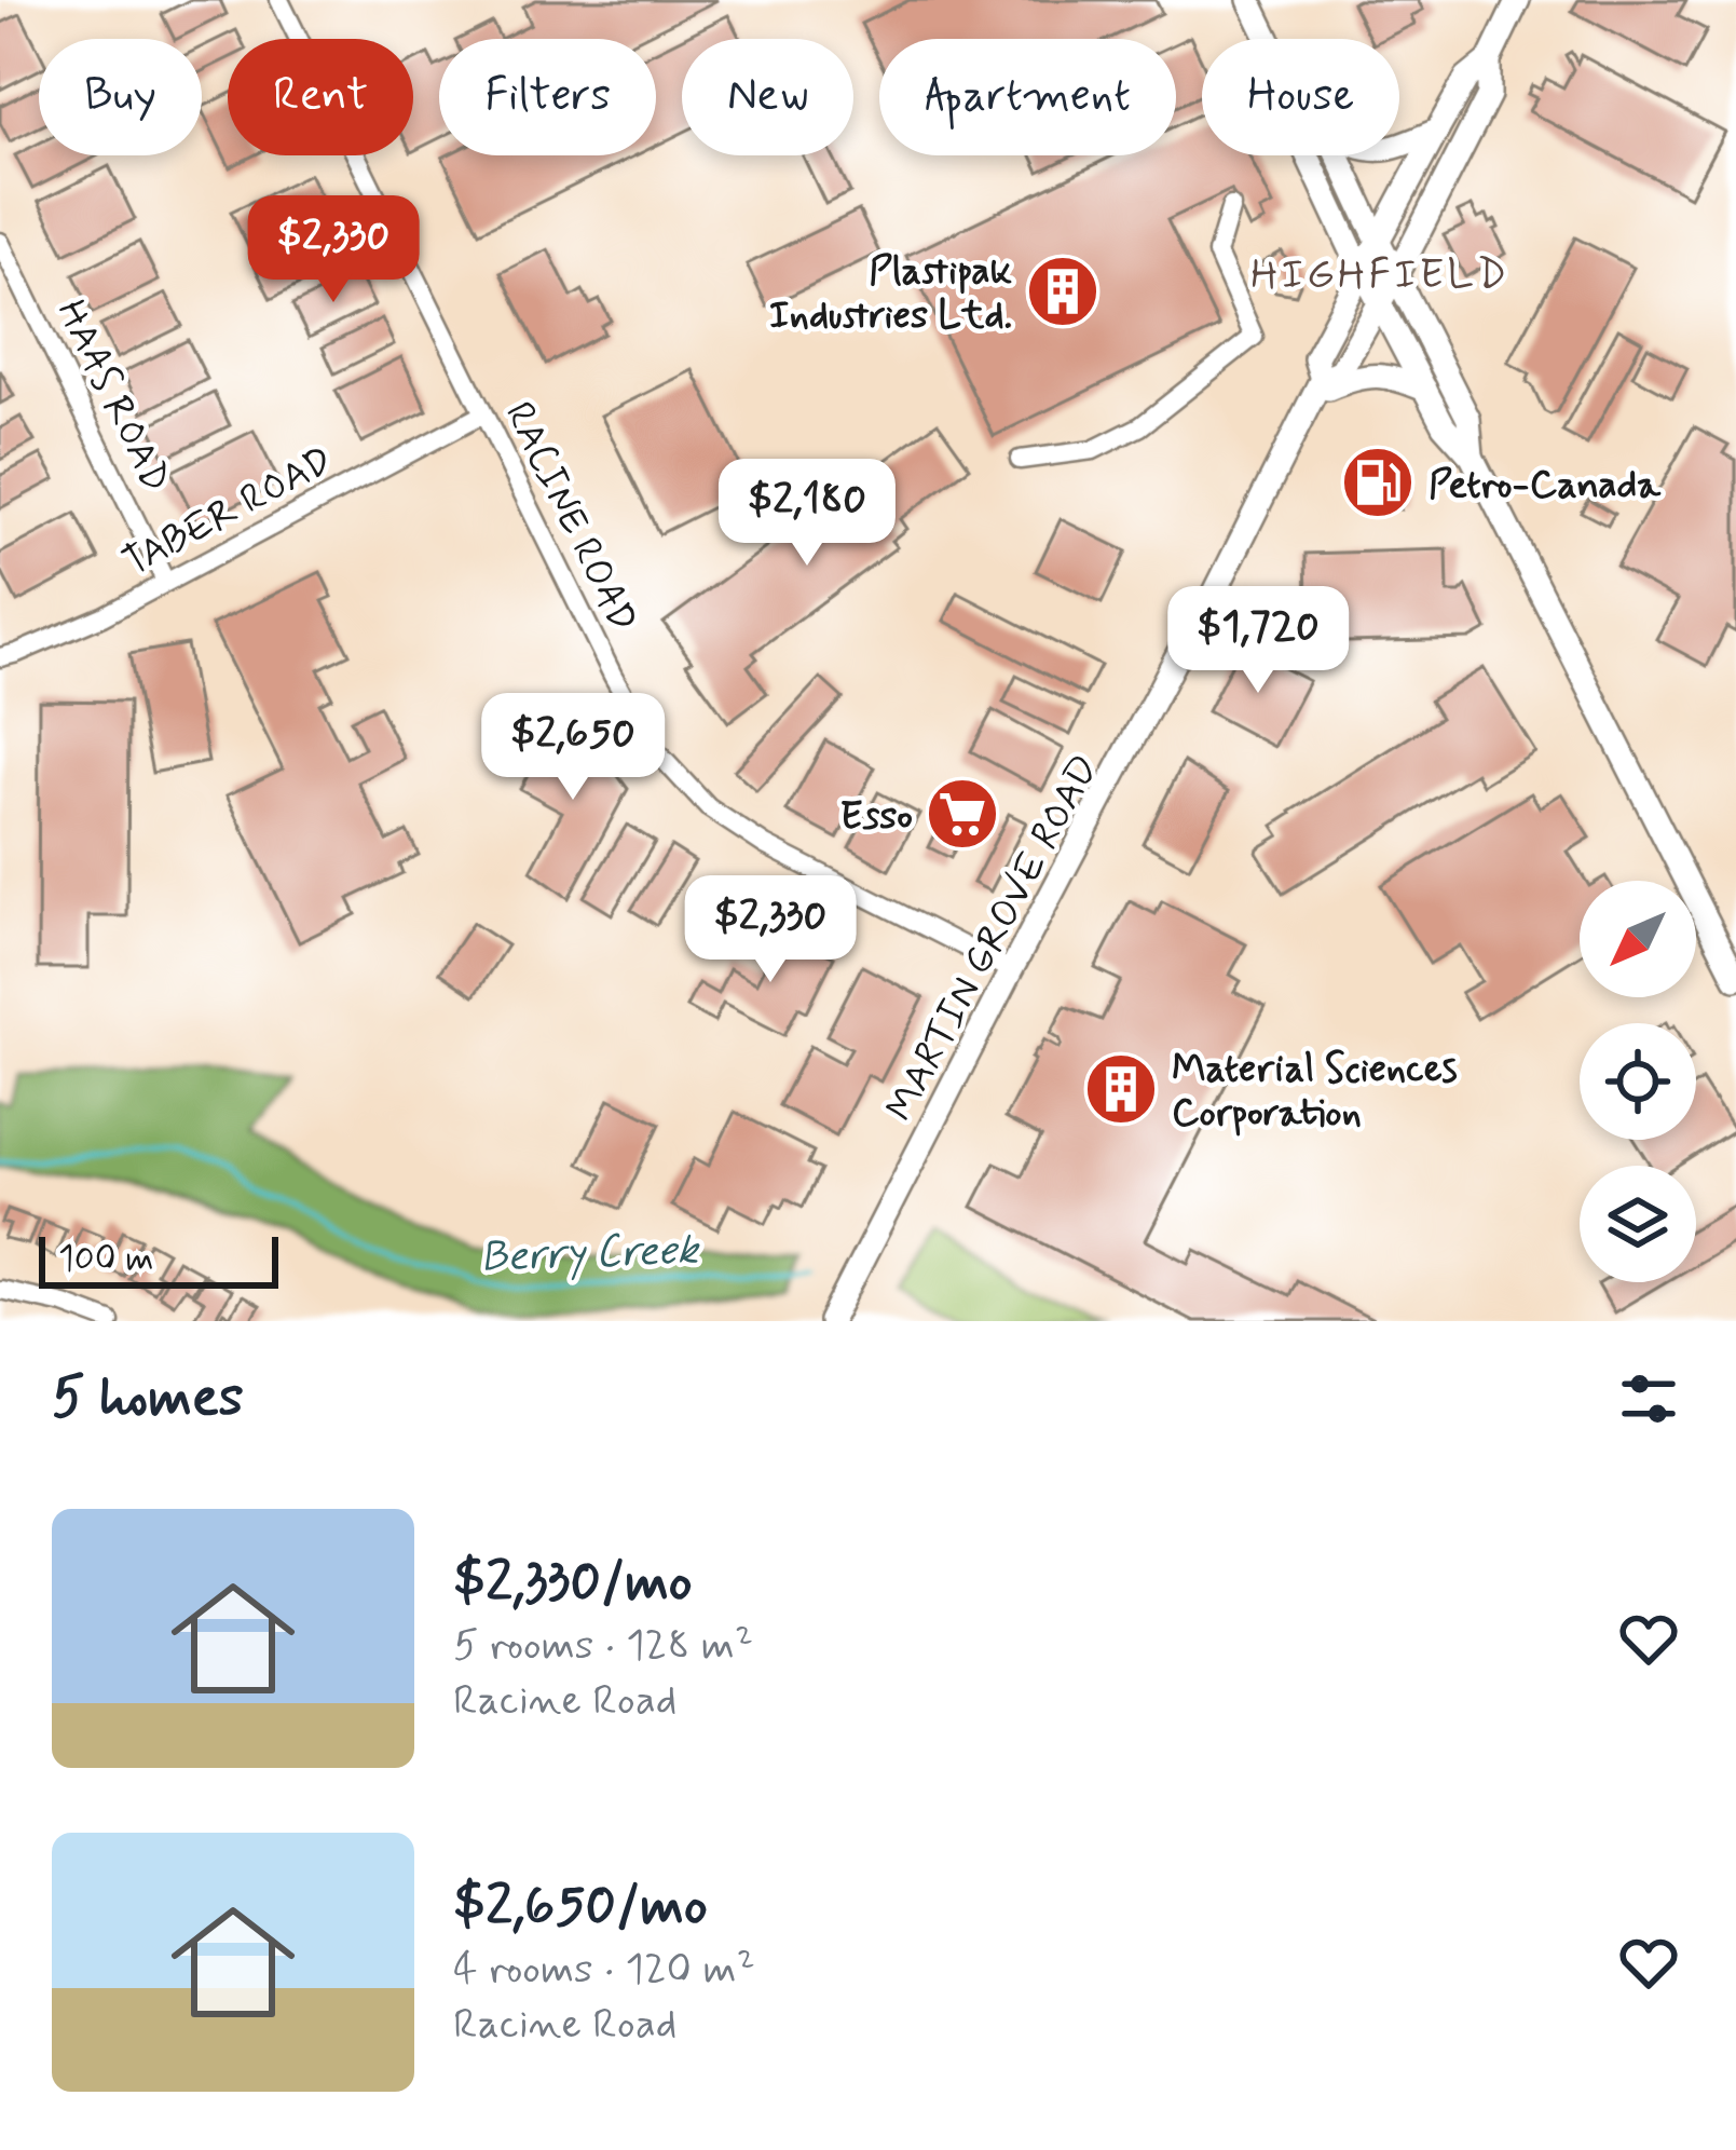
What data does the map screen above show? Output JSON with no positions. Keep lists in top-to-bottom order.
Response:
{
  "streets": {
    "main road": ["MARTIN GROVE ROAD"],
    "street": ["HAAS ROAD", "TABER ROAD", "RACINE ROAD"]
  },
  "crossings": [
    ["HAAS ROAD", "TABER ROAD"],
    ["TABER ROAD", "RACINE ROAD"],
    ["RACINE ROAD", "MARTIN GROVE ROAD"]
  ],
  "districts": ["HIGHFIELD"],
  "water": ["Berry Creek"],
  "places": {
    "building": ["Plastipak Industries Ltd.", "Material Sciences Corporation"],
    "fuel station": ["Petro-Canada"],
    "supermarket": ["Esso"]
  },
  "scale_bar": "100 m",
  "north": "bottom left",
  "page": {
    "chip": [
      "Buy",
      "Rent",
      "Filters",
      "New",
      "Apartment",
      "House"
    ],
    "price": [
      "$2,330",
      "$2,180",
      "$1,720",
      "$2,650",
      "$2,330"
    ],
    "scale": "100 m",
    "heading": "5 homes",
    "list": [
      {
        "name": "$2,330/mo",
        "note": "5 rooms · 128 m² · Racine Road"
      },
      {
        "name": "$2,650/mo",
        "note": "4 rooms · 120 m² · Racine Road"
      }
    ]
  }
}
